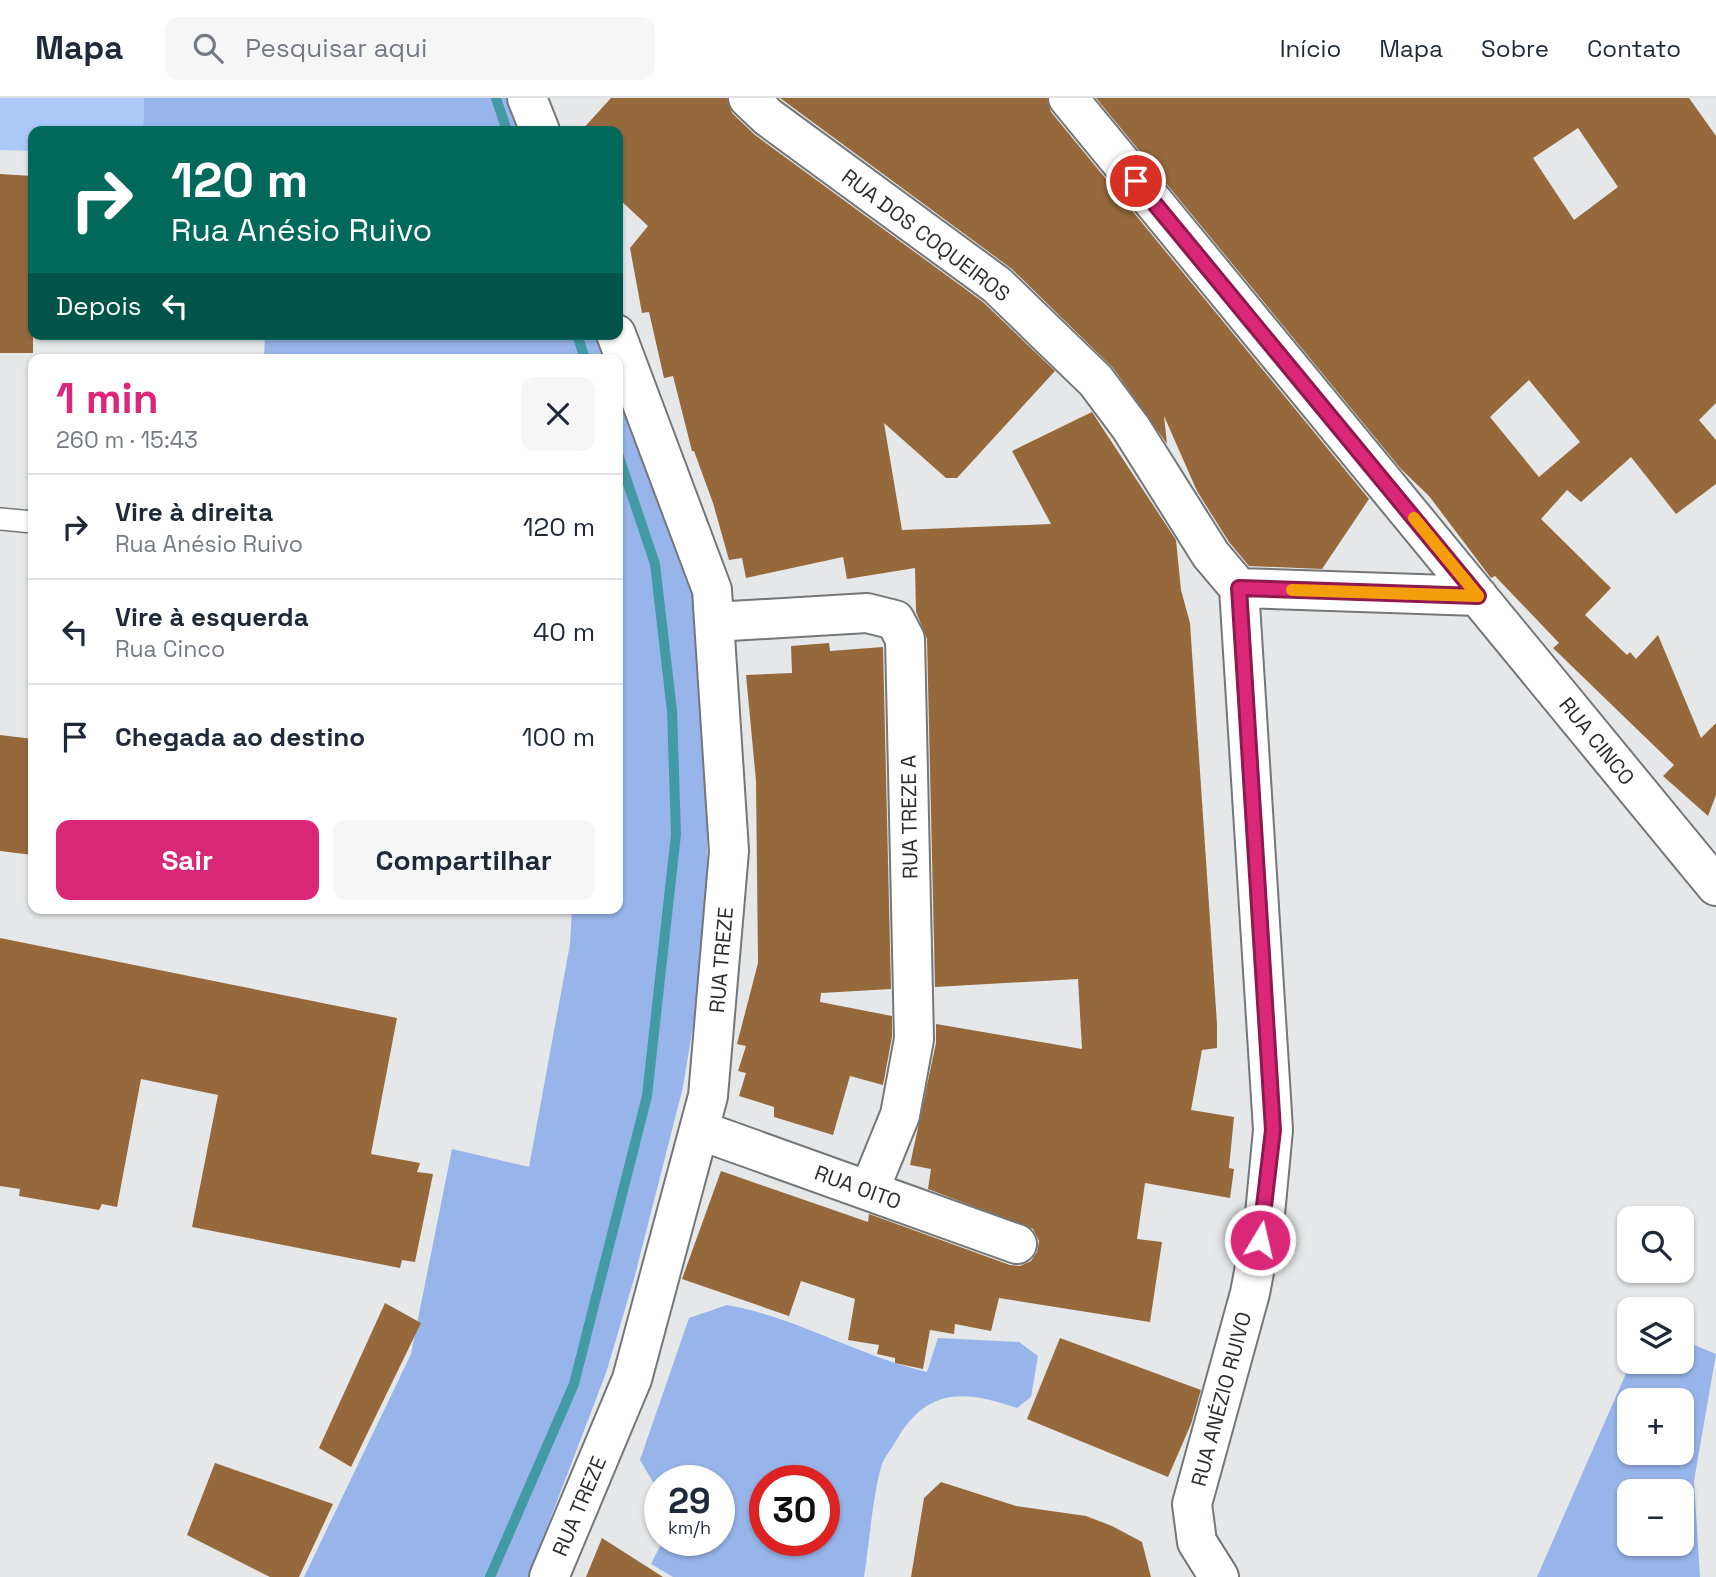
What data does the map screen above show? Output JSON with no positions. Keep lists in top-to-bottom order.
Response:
{
  "streets": {
    "street": [
      "RUA DOS COQUEIROS",
      "RUA CINCO",
      "RUA TREZE A",
      "RUA TREZE",
      "RUA OITO",
      "RUA ANÉZIO RUIVO"
    ]
  },
  "crossings": [
    ["RUA DOS COQUEIROS", "RUA ANÉZIO RUIVO"],
    ["RUA TREZE A", "RUA TREZE"],
    ["RUA TREZE A", "RUA OITO"],
    ["RUA TREZE", "RUA OITO"]
  ],
  "page": {
    "header": "Mapa",
    "search": "Pesquisar aqui",
    "nav": [
      "Início",
      "Mapa",
      "Sobre",
      "Contato"
    ],
    "turn": ["120 m", "Rua Anésio Ruivo"],
    "then": "Depois",
    "heading": ["1 min", "260 m · 15:43"],
    "list": [
      {
        "name": "Vire à direita",
        "note": "Rua Anésio Ruivo",
        "value": "120 m"
      },
      {
        "name": "Vire à esquerda",
        "note": "Rua Cinco",
        "value": "40 m"
      },
      {
        "name": "Chegada ao destino",
        "value": "100 m"
      }
    ],
    "buttons": ["Sair", "Compartilhar"],
    "map_buttons": ["+", "−"],
    "speed": "29 km/h",
    "limit": "30"
  }
}
